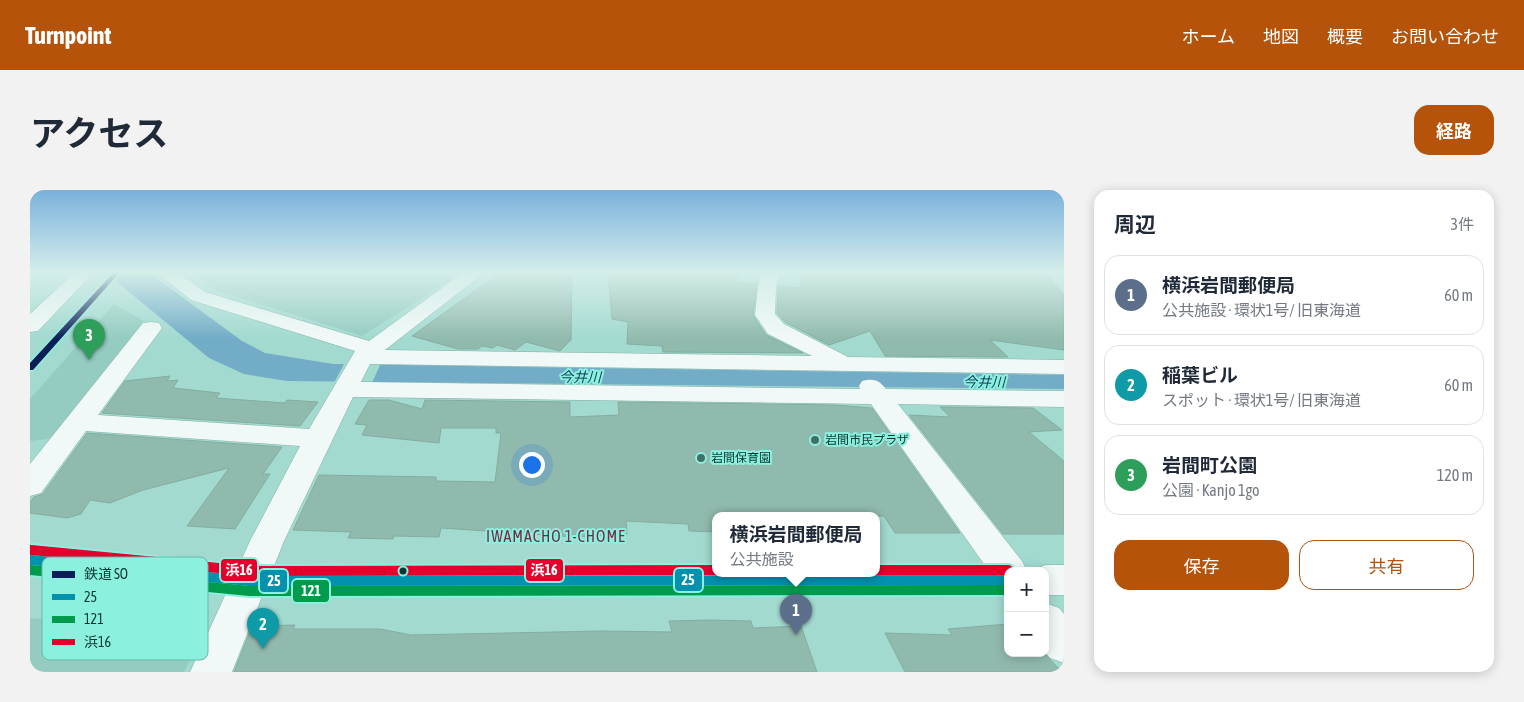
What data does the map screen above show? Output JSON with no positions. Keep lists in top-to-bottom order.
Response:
{
  "districts": ["IWAMACHO 1-CHOME"],
  "water": ["今井川"],
  "places": ["岩間市民プラザ", "岩間保育園"],
  "lines": [
    "rail line SO",
    "transit line 浜16",
    "transit line 25",
    "transit line 121"
  ],
  "legend": [
    "鉄道 SO",
    "25",
    "121",
    "浜16"
  ],
  "page": {
    "header": "Turnpoint",
    "nav": [
      "ホーム",
      "地図",
      "概要",
      "お問い合わせ"
    ],
    "title": "アクセス",
    "buttons": [
      "経路",
      ["保存", "共有"]
    ],
    "heading": ["周辺", "3件"],
    "list": [
      {
        "mark": "1",
        "name": "横浜岩間郵便局",
        "note": "公共施設 · 環状1号/ 旧東海道",
        "value": "60 m"
      },
      {
        "mark": "2",
        "name": "稲葉ビル",
        "note": "スポット · 環状1号/ 旧東海道",
        "value": "60 m"
      },
      {
        "mark": "3",
        "name": "岩間町公園",
        "note": "公園 · Kanjo 1go",
        "value": "120 m"
      }
    ],
    "pins": ["3", "1", "2"],
    "popup": ["横浜岩間郵便局", "公共施設"],
    "map_buttons": ["+", "−"]
  }
}
